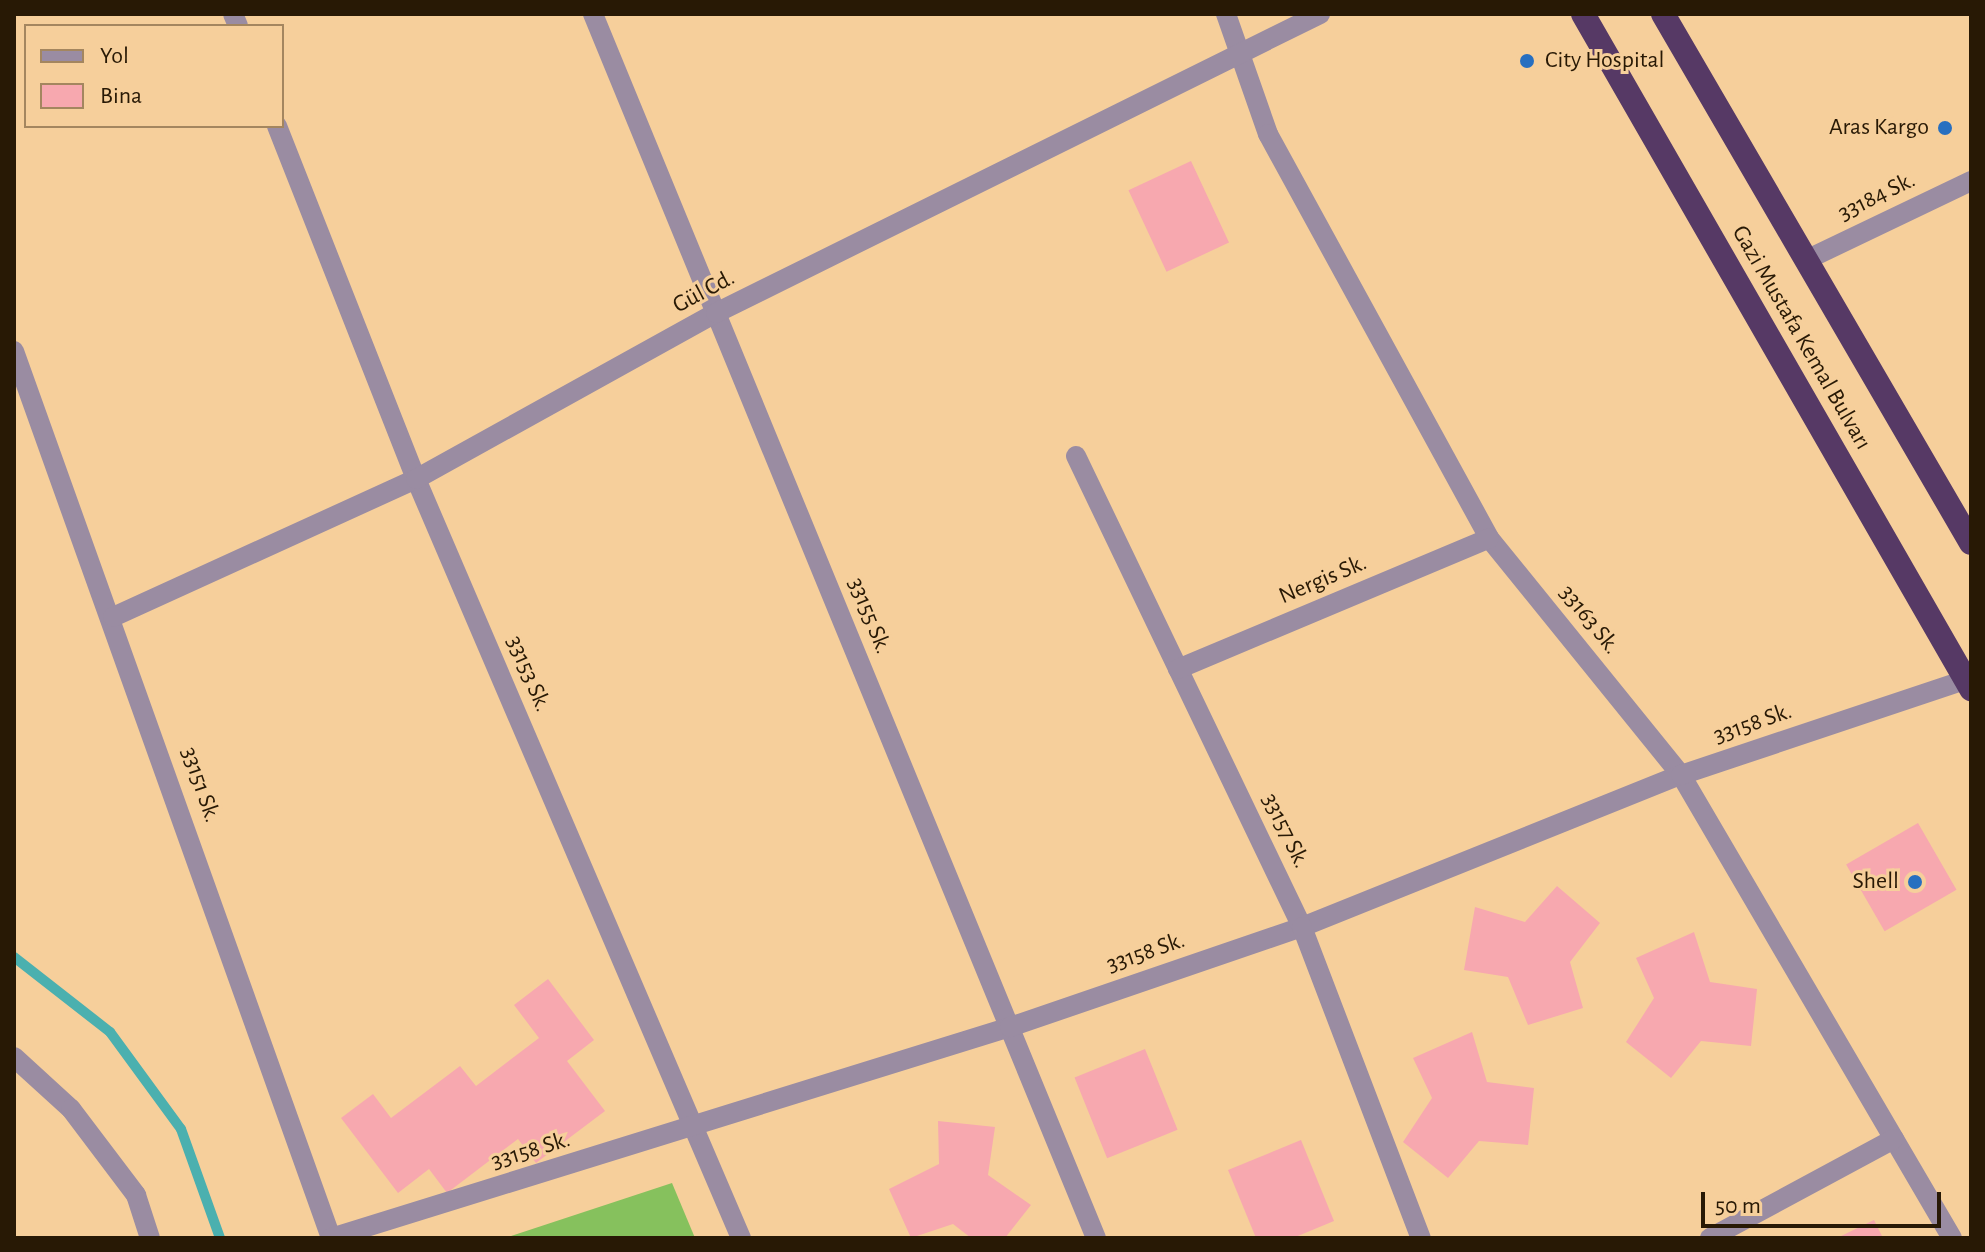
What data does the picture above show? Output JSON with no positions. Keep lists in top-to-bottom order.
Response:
{
  "streets": {
    "highway": ["Gazi Mustafa Kemal Bulvarı"],
    "street": [
      "33184 Sk.",
      "Gül Cd.",
      "Nergis Sk.",
      "33155 Sk.",
      "33163 Sk.",
      "33153 Sk.",
      "33158 Sk.",
      "33151 Sk.",
      "33157 Sk."
    ]
  },
  "crossings": [
    ["33184 Sk.", "Gazi Mustafa Kemal Bulvarı"],
    ["Gül Cd.", "33155 Sk."],
    ["Gül Cd.", "33163 Sk."],
    ["Gül Cd.", "33153 Sk."],
    ["Gül Cd.", "33151 Sk."],
    ["Gazi Mustafa Kemal Bulvarı", "33158 Sk."],
    ["Nergis Sk.", "33163 Sk."],
    ["Nergis Sk.", "33157 Sk."],
    ["33155 Sk.", "33158 Sk."],
    ["33163 Sk.", "33158 Sk."],
    ["33153 Sk.", "33158 Sk."],
    ["33158 Sk.", "33151 Sk."],
    ["33158 Sk.", "33157 Sk."]
  ],
  "places": ["City Hospital", "Aras Kargo", "Shell"],
  "legend": ["Yol", "Bina"],
  "scale_bar": "50 m"
}
